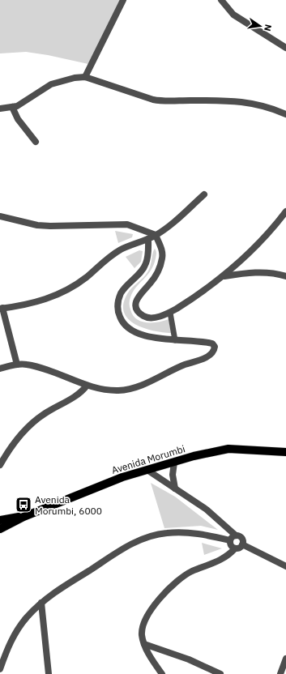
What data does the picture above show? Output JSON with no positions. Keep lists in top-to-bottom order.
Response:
{
  "streets": {
    "main road": ["Avenida Morumbi"]
  },
  "places": {
    "bus stop": ["Avenida Morumbi, 6000"]
  },
  "north": "right"
}
